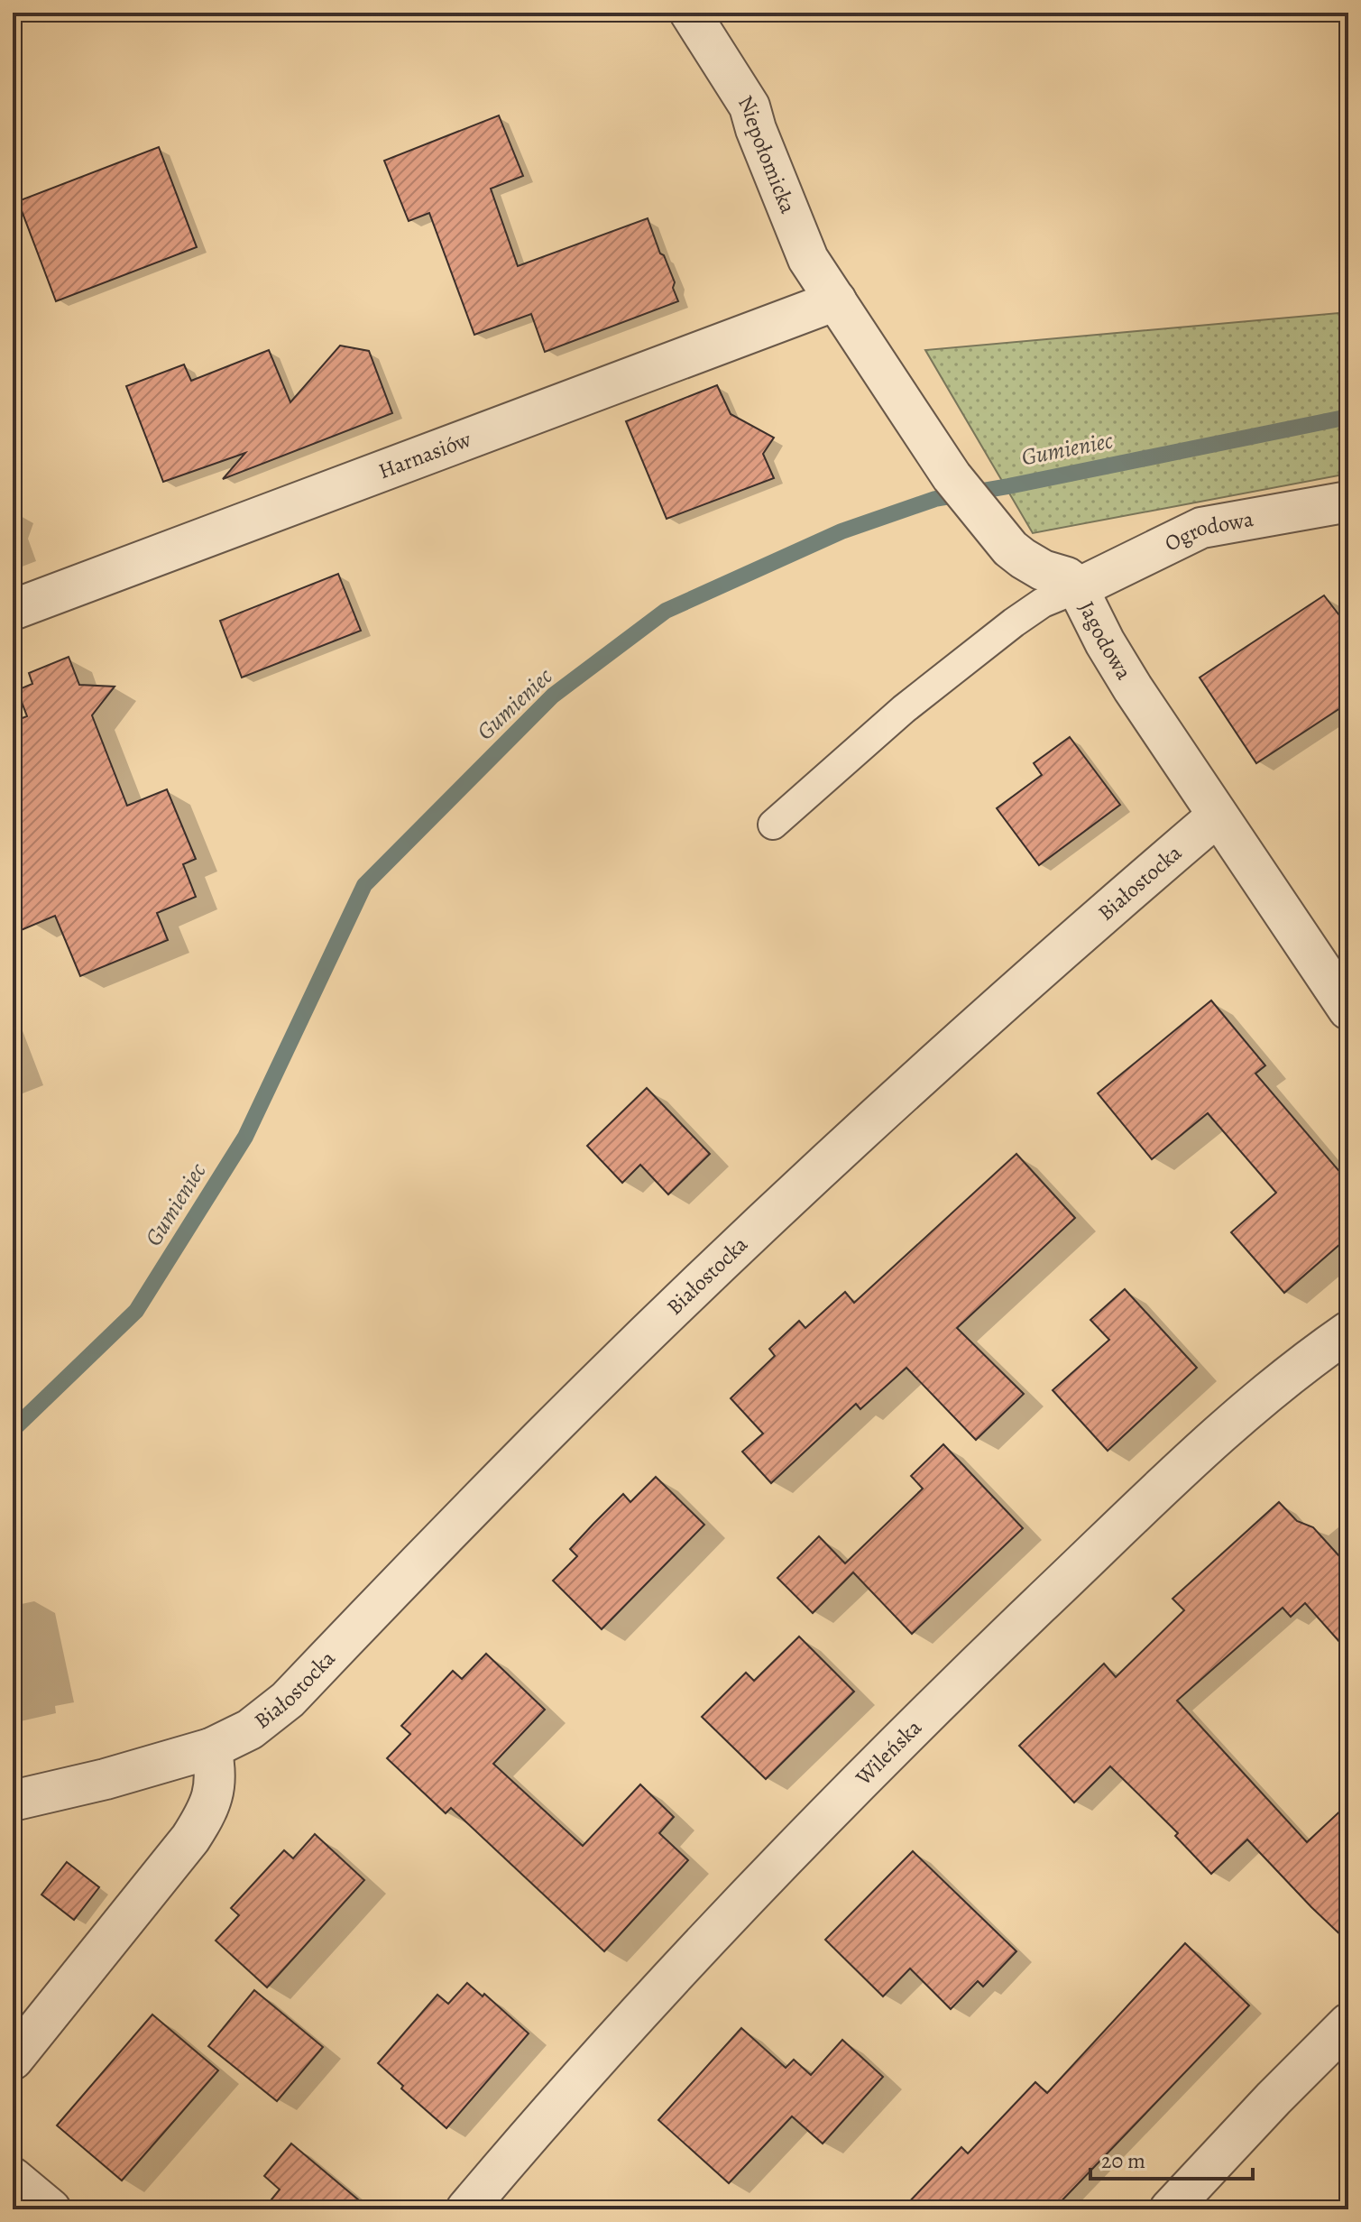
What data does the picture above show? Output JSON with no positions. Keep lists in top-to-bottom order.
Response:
{
  "streets": {
    "street": [
      "Niepołomicka",
      "Harnasiów",
      "Ogrodowa",
      "Jagodowa",
      "Białostocka",
      "Wileńska"
    ]
  },
  "crossings": [
    ["Niepołomicka", "Harnasiów"],
    ["Niepołomicka", "Jagodowa"],
    ["Harnasiów", "Jagodowa"],
    ["Ogrodowa", "Jagodowa"],
    ["Jagodowa", "Białostocka"]
  ],
  "water": ["Gumieniec"],
  "scale_bar": "20 m"
}
